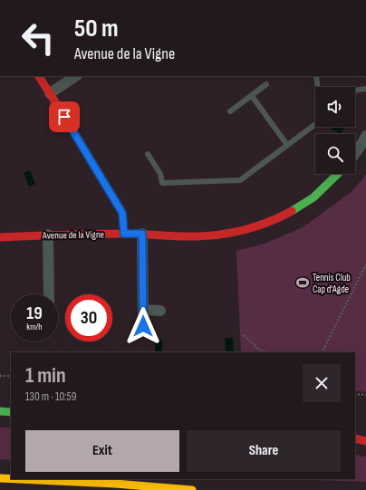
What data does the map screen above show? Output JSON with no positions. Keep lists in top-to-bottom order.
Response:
{
  "streets": {
    "street": ["Avenue de la Vigne"]
  },
  "places": {
    "sports": ["Tennis Club Cap d'Agde"]
  },
  "page": {
    "turn": ["50 m", "Avenue de la Vigne"],
    "speed": "19 km/h",
    "limit": "30",
    "heading": ["1 min", "130 m · 10:59"],
    "buttons": ["Exit", "Share"]
  }
}
